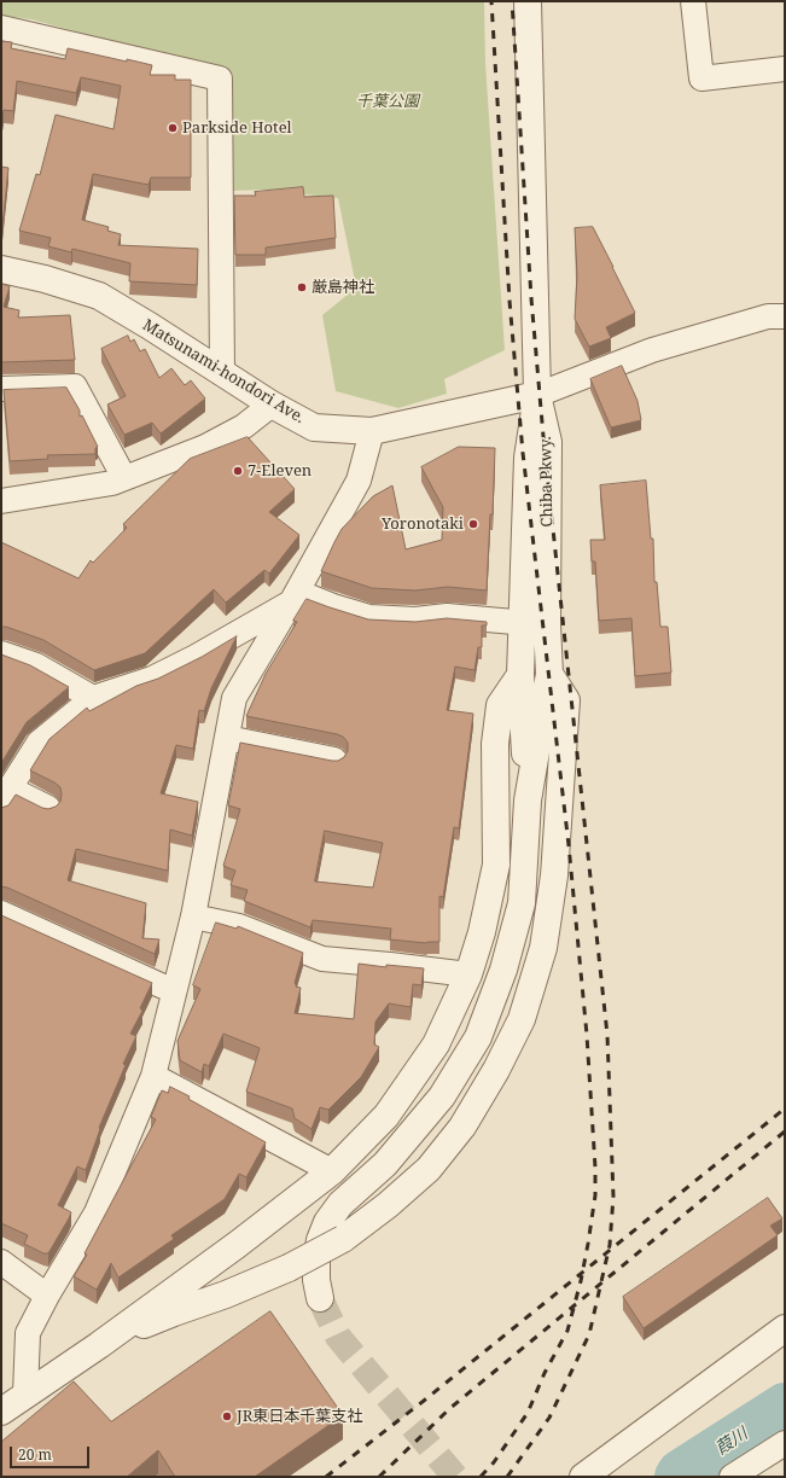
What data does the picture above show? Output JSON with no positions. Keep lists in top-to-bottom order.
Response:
{
  "streets": {
    "street": ["Matsunami-hondori Ave.", "Chiba Pkwy."]
  },
  "crossings": [
    ["Matsunami-hondori Ave.", "Chiba Pkwy."]
  ],
  "water": ["葭川"],
  "parks": ["千葉公園"],
  "places": [
    "Parkside Hotel",
    "厳島神社",
    "7-Eleven",
    "Yoronotaki",
    "JR東日本千葉支社"
  ],
  "scale_bar": "20 m"
}
